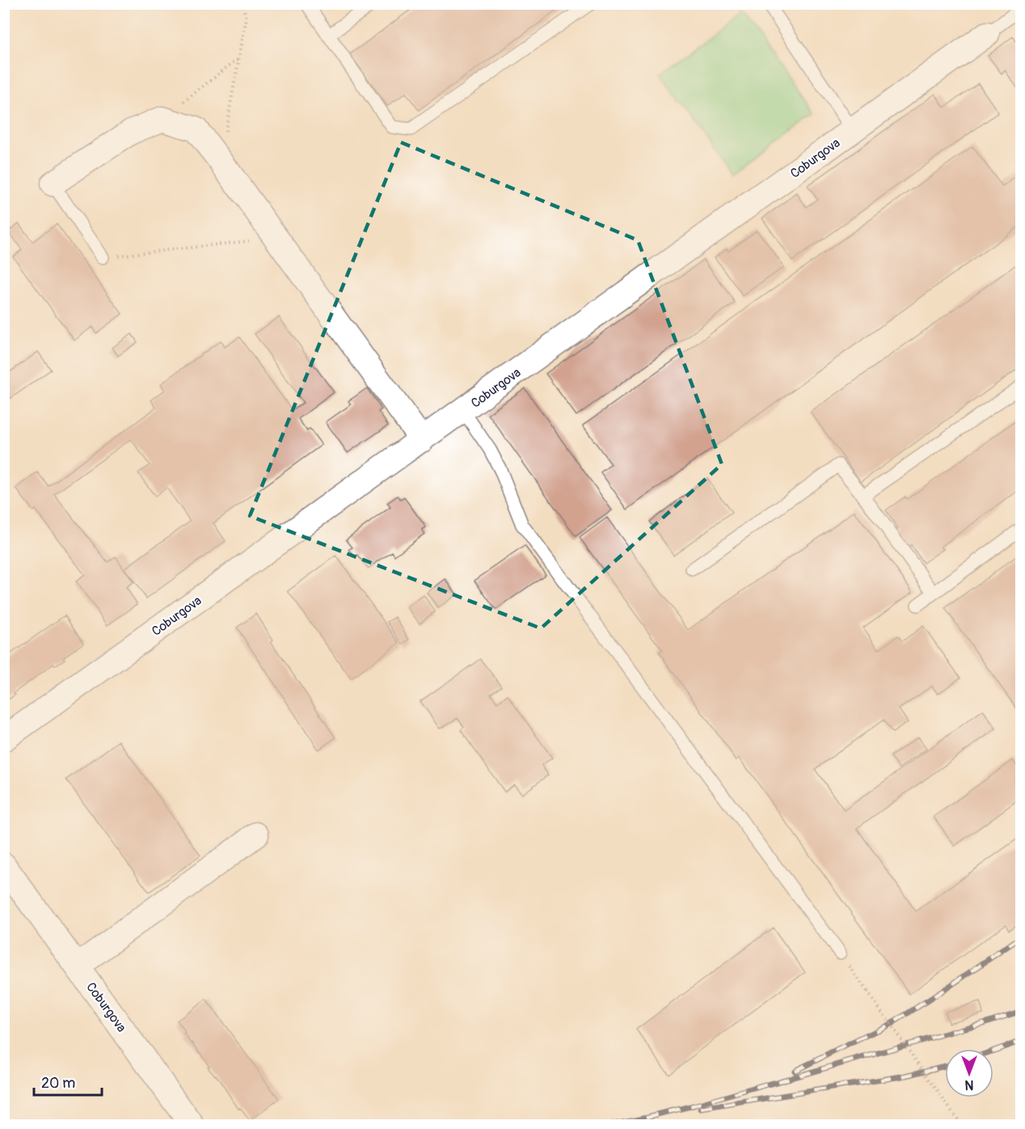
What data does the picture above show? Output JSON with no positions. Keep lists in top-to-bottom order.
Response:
{
  "streets": {
    "street": ["Coburgova"]
  },
  "scale_bar": "20 m",
  "north": "bottom"
}
